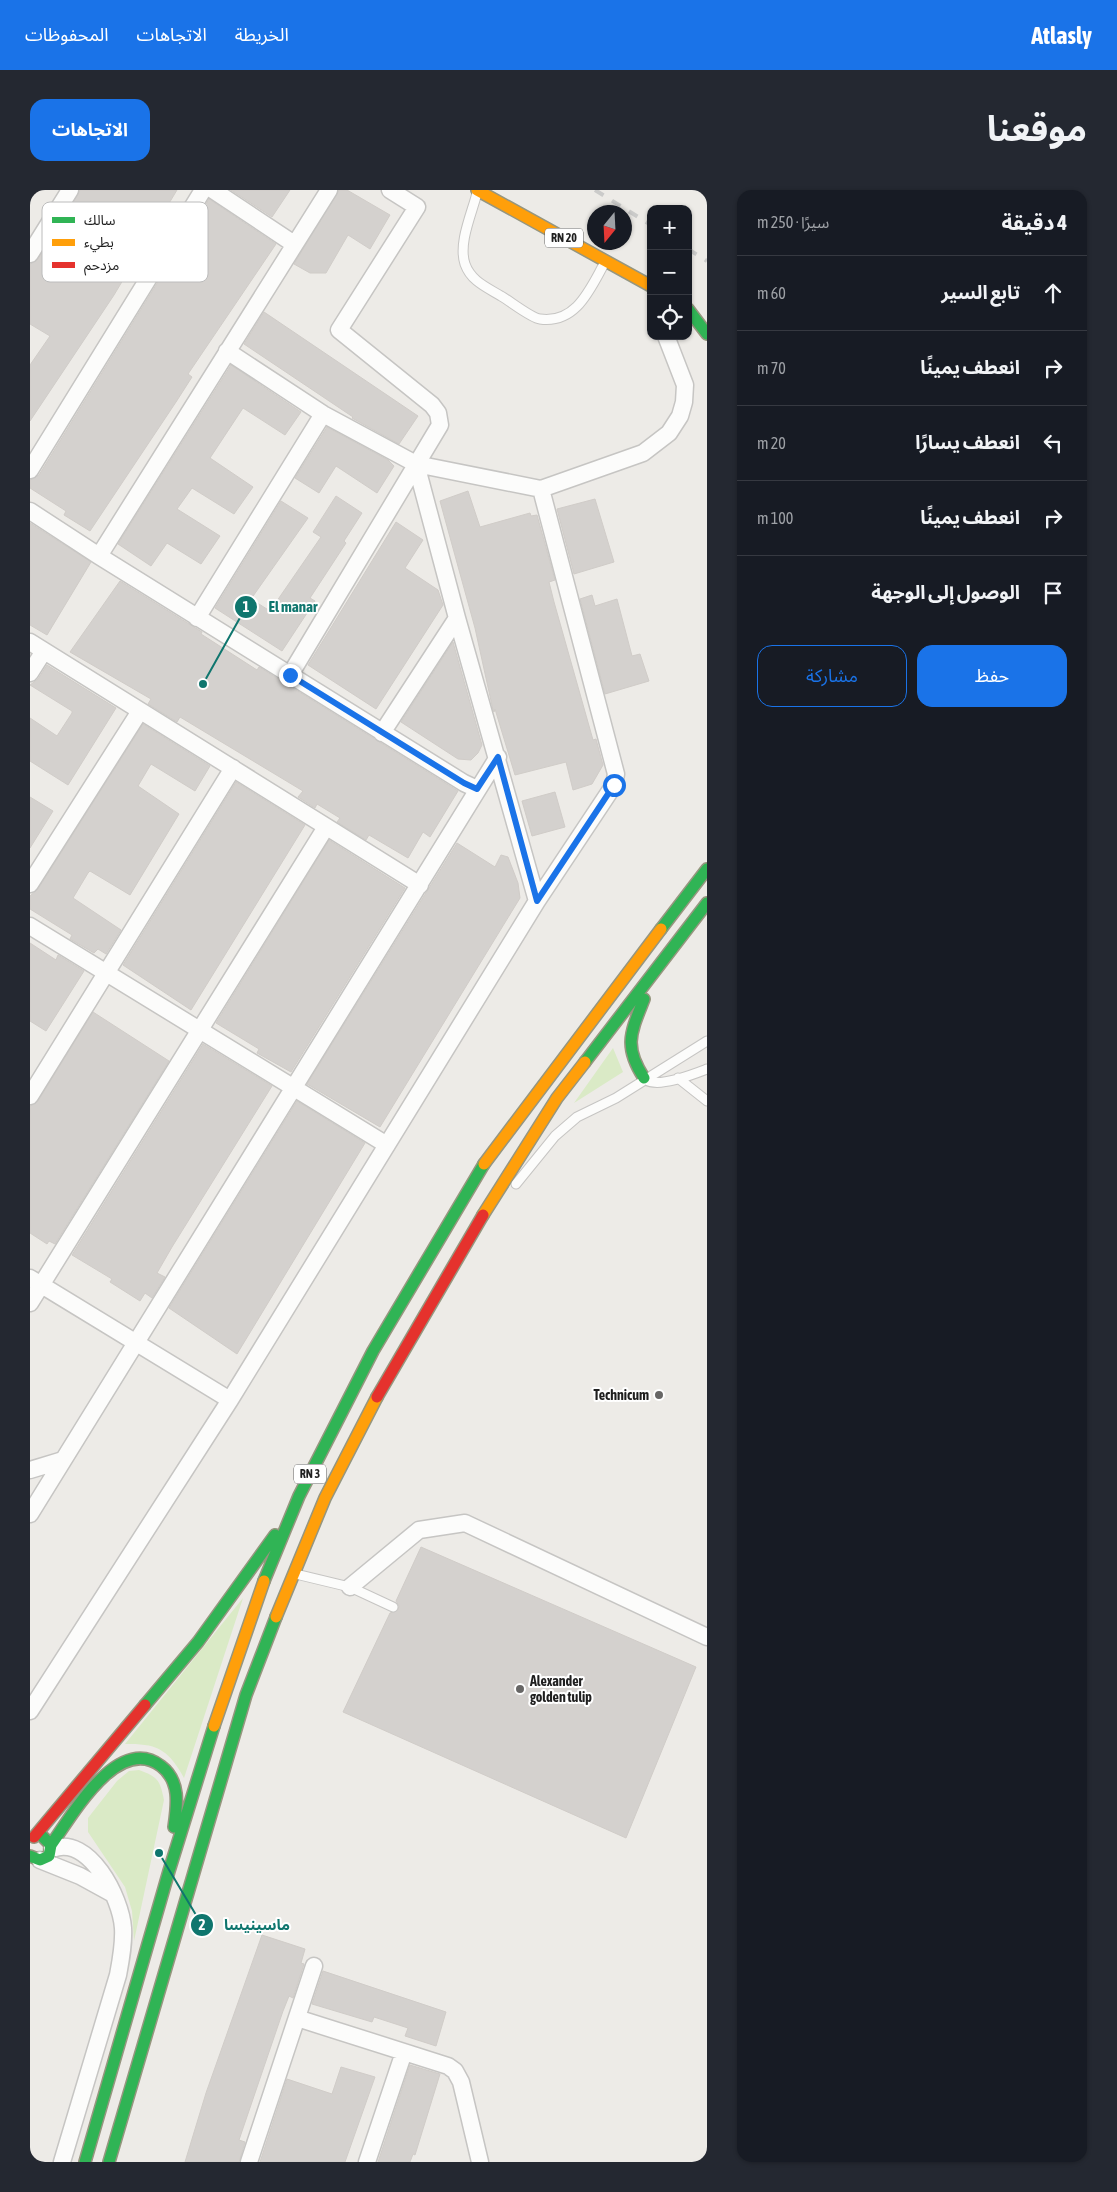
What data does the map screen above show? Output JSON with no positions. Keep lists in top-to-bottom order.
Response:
{
  "streets": {
    "main road": ["RN 20", "RN 3"]
  },
  "places": [
    "El manar",
    "Technicum",
    "Alexander golden tulip",
    "ماسينيسا"
  ],
  "legend": ["سالك", "بطيء", "مزدحم"],
  "north": "bottom",
  "page": {
    "header": "Atlasly",
    "nav": ["الخريطة", "الاتجاهات", "المحفوظات"],
    "title": "موقعنا",
    "buttons": [
      "الاتجاهات",
      ["حفظ", "مشاركة"]
    ],
    "heading": ["4 دقيقة", "سيرًا · 250 m"],
    "map_buttons": ["+", "−"],
    "list": [
      ["تابع السير", "60 m"],
      ["انعطف يمينًا", "70 m"],
      ["انعطف يسارًا", "20 m"],
      ["انعطف يمينًا", "100 m"],
      "الوصول إلى الوجهة"
    ]
  }
}
